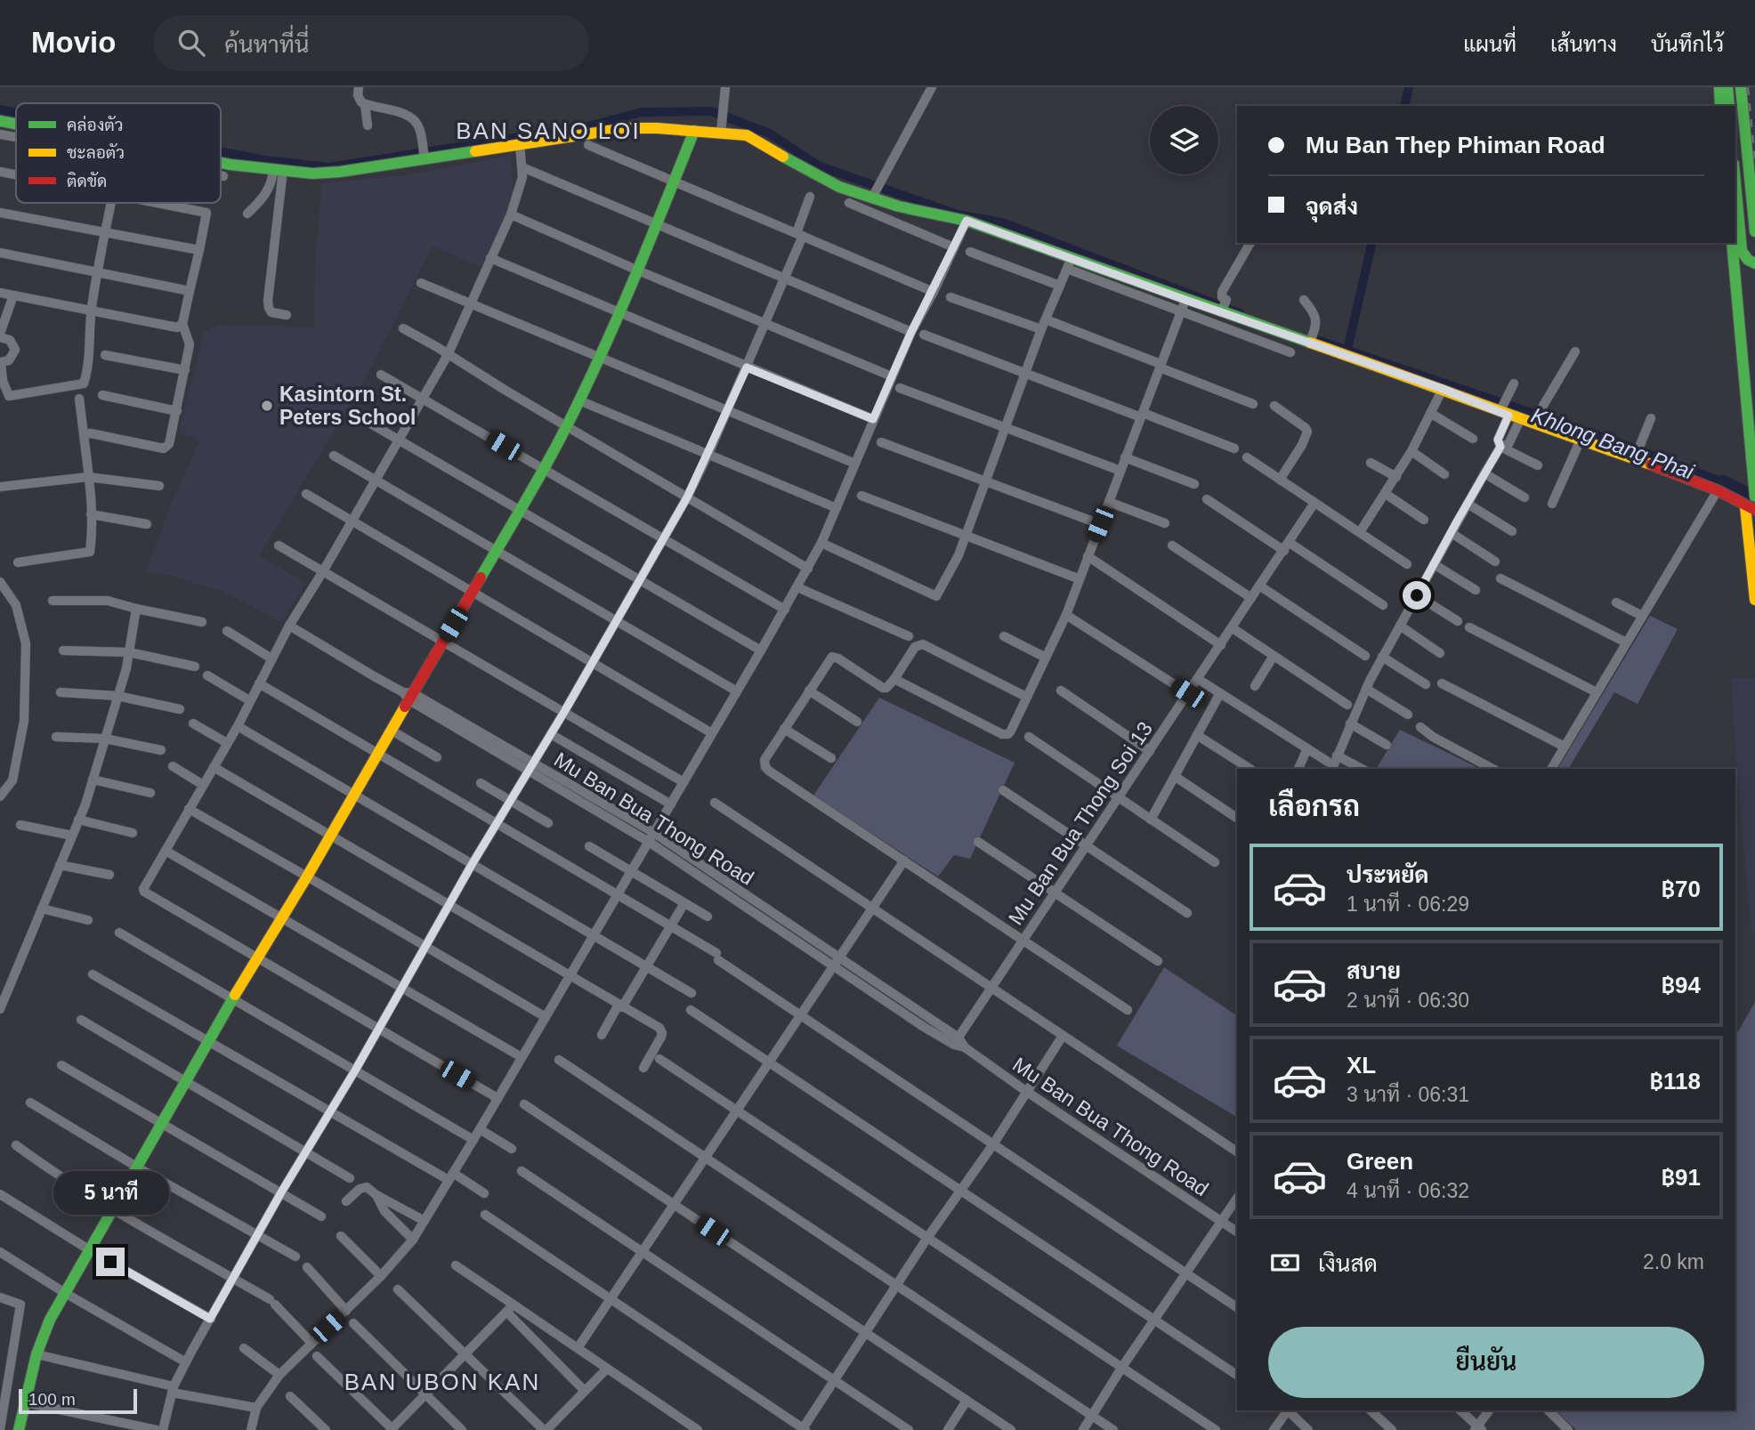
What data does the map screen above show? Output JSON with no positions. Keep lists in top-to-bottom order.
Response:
{
  "streets": {
    "street": ["Mu Ban Bua Thong Road", "Mu Ban Bua Thong Soi 13"]
  },
  "crossings": [
    ["Mu Ban Bua Thong Road", "Mu Ban Bua Thong Soi 13"]
  ],
  "districts": ["BAN SANO LOI", "BAN UBON KAN"],
  "water": ["Khlong Bang Phai"],
  "places": ["Kasintorn St. Peters School"],
  "legend": ["คล่องตัว", "ชะลอตัว", "ติดขัด"],
  "scale_bar": "100 m",
  "page": {
    "header": "Movio",
    "search": "ค้นหาที่นี่",
    "nav": ["แผนที่", "เส้นทาง", "บันทึกไว้"],
    "banner": ["Mu Ban Thep Phiman Road", "จุดส่ง"],
    "heading": "เลือกรถ",
    "list": [
      {
        "name": "ประหยัด",
        "note": "1 นาที · 06:29",
        "value": "฿70"
      },
      {
        "name": "สบาย",
        "note": "2 นาที · 06:30",
        "value": "฿94"
      },
      {
        "name": "XL",
        "note": "3 นาที · 06:31",
        "value": "฿118"
      },
      {
        "name": "Green",
        "note": "4 นาที · 06:32",
        "value": "฿91"
      }
    ],
    "bubble": "5 นาที",
    "pay": ["เงินสด", "2.0 km"],
    "buttons": "ยืนยัน",
    "scale": "100 m"
  }
}
